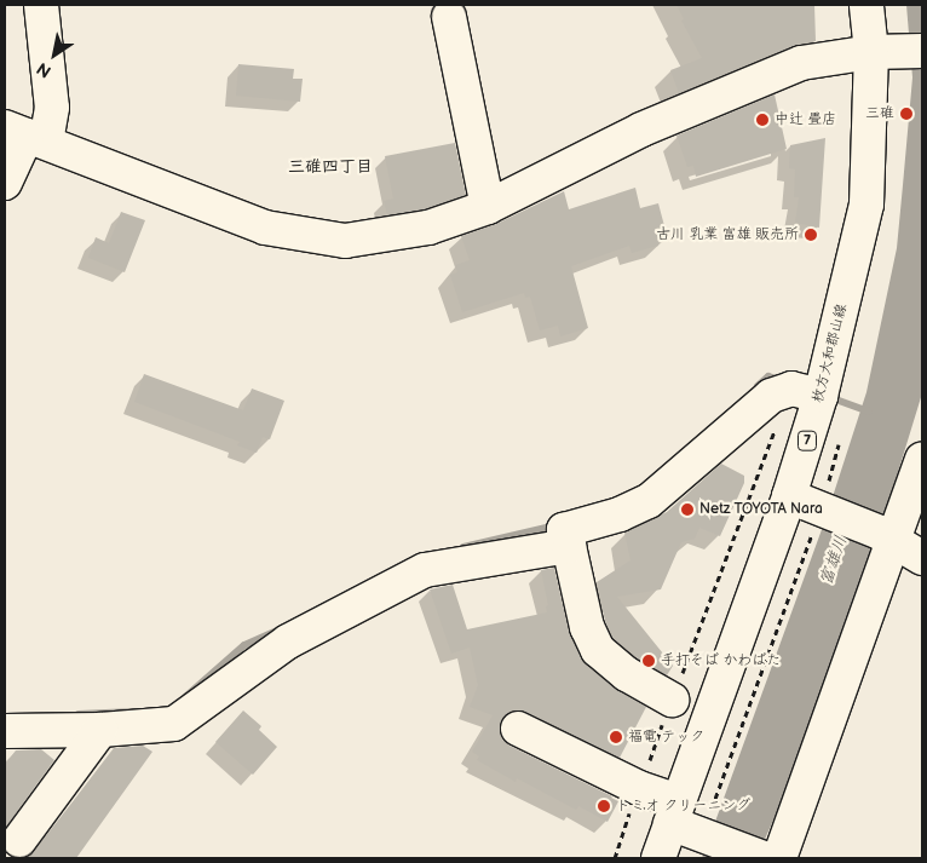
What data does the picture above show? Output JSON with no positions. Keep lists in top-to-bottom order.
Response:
{
  "streets": {
    "street": ["枚方大和郡山線", "7"]
  },
  "districts": ["三碓四丁目"],
  "water": ["富雄川"],
  "places": [
    "三碓",
    "中辻 畳店",
    "古川 乳業 富雄 販売所",
    "Netz TOYOTA Nara",
    "手打そば かわばた",
    "福電 テック",
    "トミオ クリーニング"
  ],
  "north": "bottom left"
}
